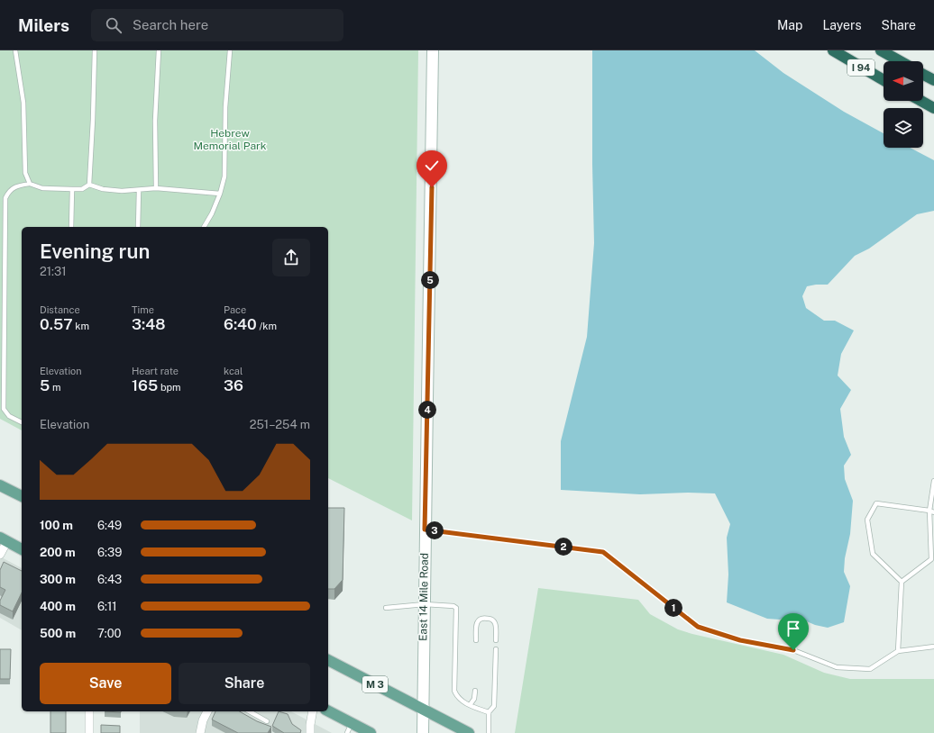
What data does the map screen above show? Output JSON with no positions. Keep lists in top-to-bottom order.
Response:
{
  "streets": {
    "highway": ["I 94"],
    "main road": ["East 14 Mile Road", "M 3"]
  },
  "crossings": [
    ["East 14 Mile Road", "M 3"]
  ],
  "parks": ["Hebrew Memorial Park"],
  "north": "left",
  "page": {
    "header": "Milers",
    "search": "Search here",
    "nav": ["Map", "Layers", "Share"],
    "heading": ["Evening run", "21:31"],
    "pins": [
      "5",
      "4",
      "3",
      "2",
      "1"
    ],
    "stats": [
      ["Distance", "0.57 km"],
      ["Time", "3:48"],
      ["Pace", "6:40 /km"],
      ["Elevation", "5 m"],
      ["Heart rate", "165 bpm"],
      ["kcal", "36"]
    ],
    "chart": ["Elevation", "251–254 m"],
    "list": [
      {
        "name": "100 m",
        "note": "6:49"
      },
      {
        "name": "200 m",
        "note": "6:39"
      },
      {
        "name": "300 m",
        "note": "6:43"
      },
      {
        "name": "400 m",
        "note": "6:11"
      },
      {
        "name": "500 m",
        "note": "7:00"
      }
    ],
    "buttons": ["Save", "Share"]
  }
}
